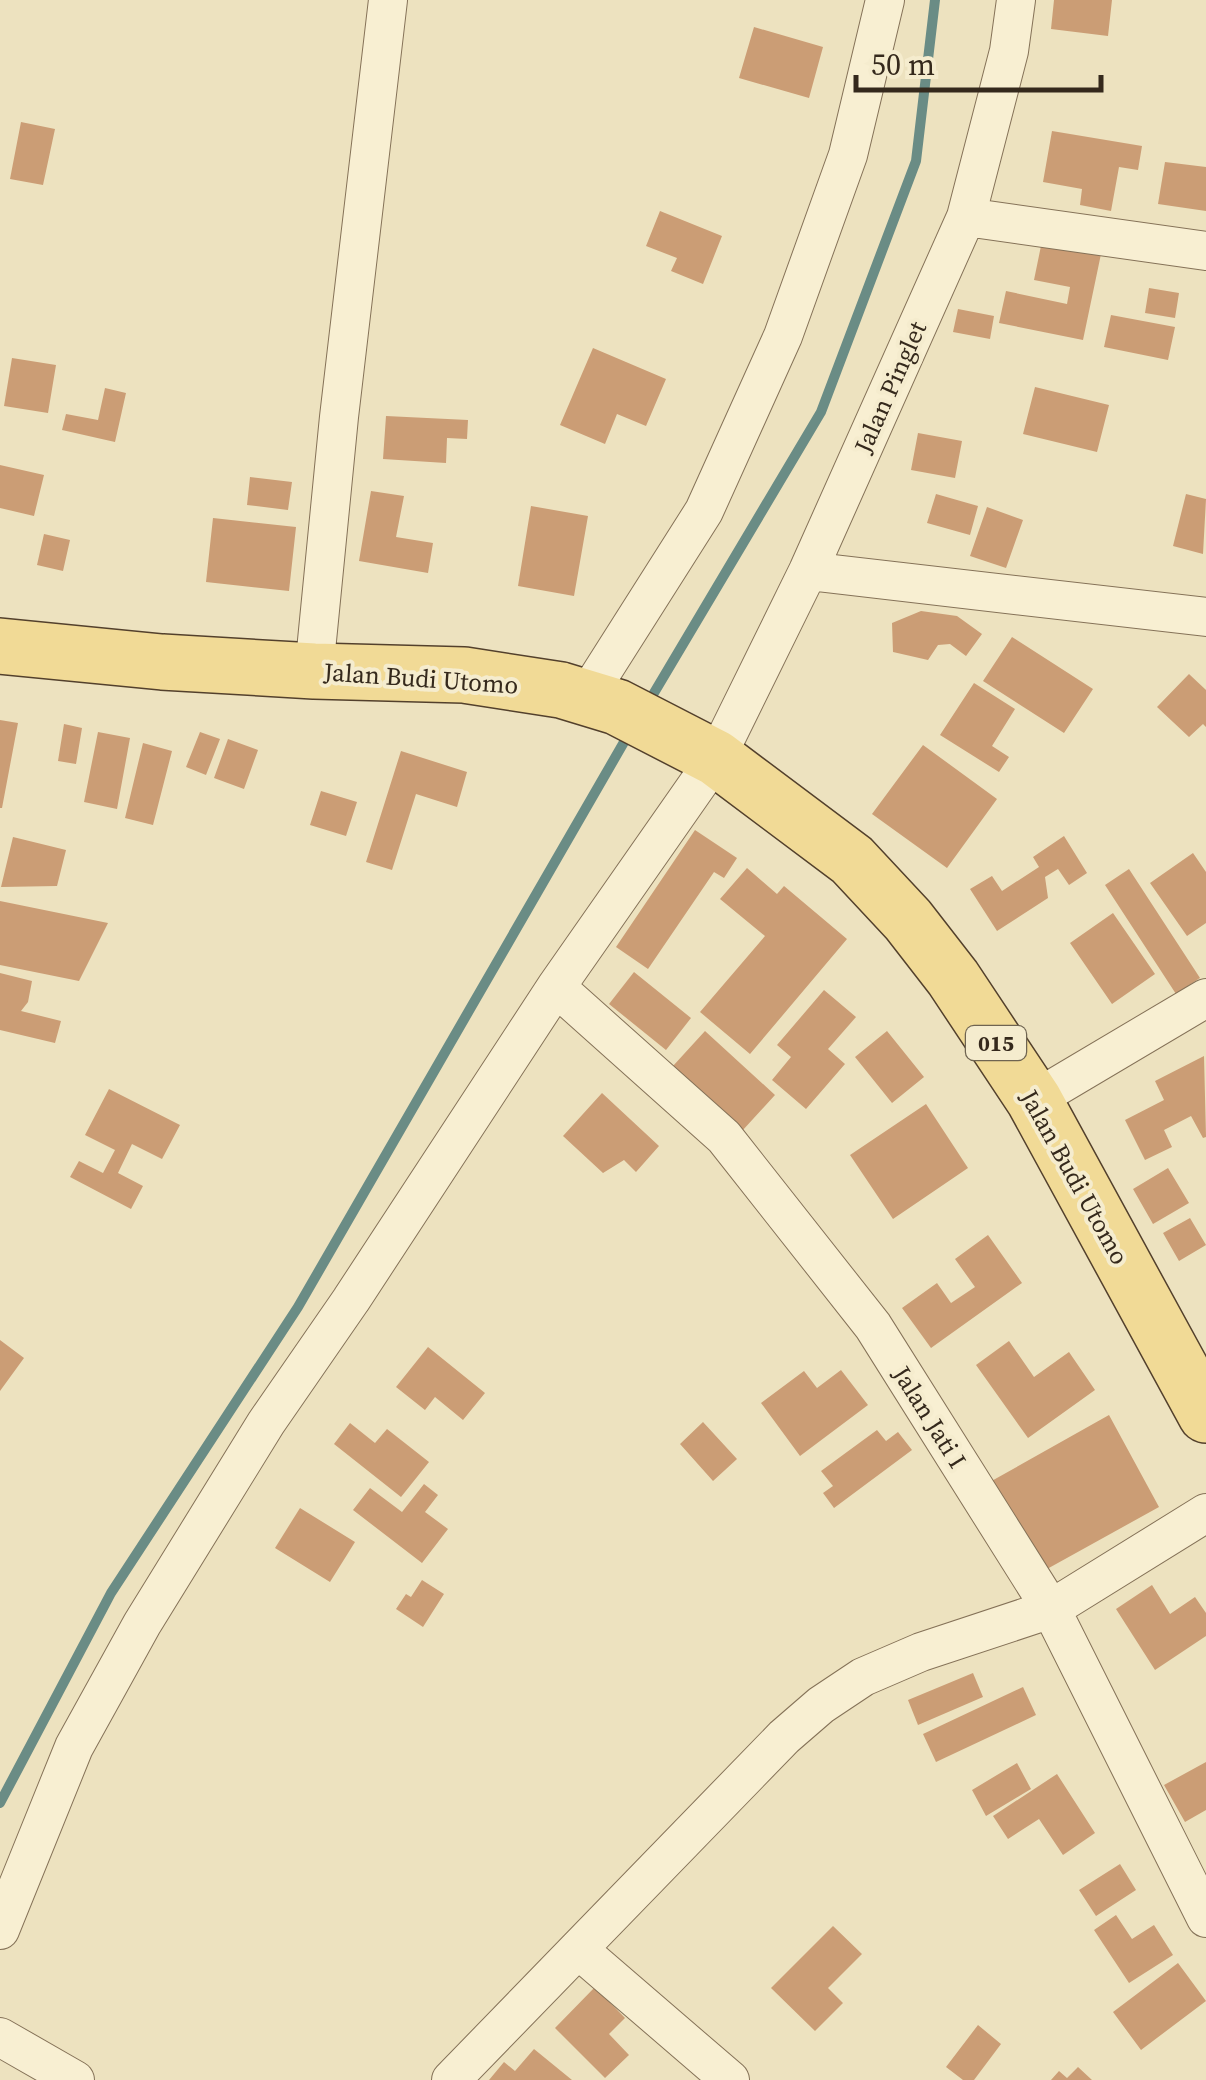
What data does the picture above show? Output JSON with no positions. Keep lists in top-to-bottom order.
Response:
{
  "streets": {
    "main road": ["Jalan Budi Utomo", "015"],
    "street": ["Jalan Pinglet", "Jalan Jati I"]
  },
  "crossings": [
    ["Jalan Pinglet", "Jalan Budi Utomo"],
    ["Jalan Pinglet", "Jalan Jati I"]
  ],
  "scale_bar": "50 m"
}
